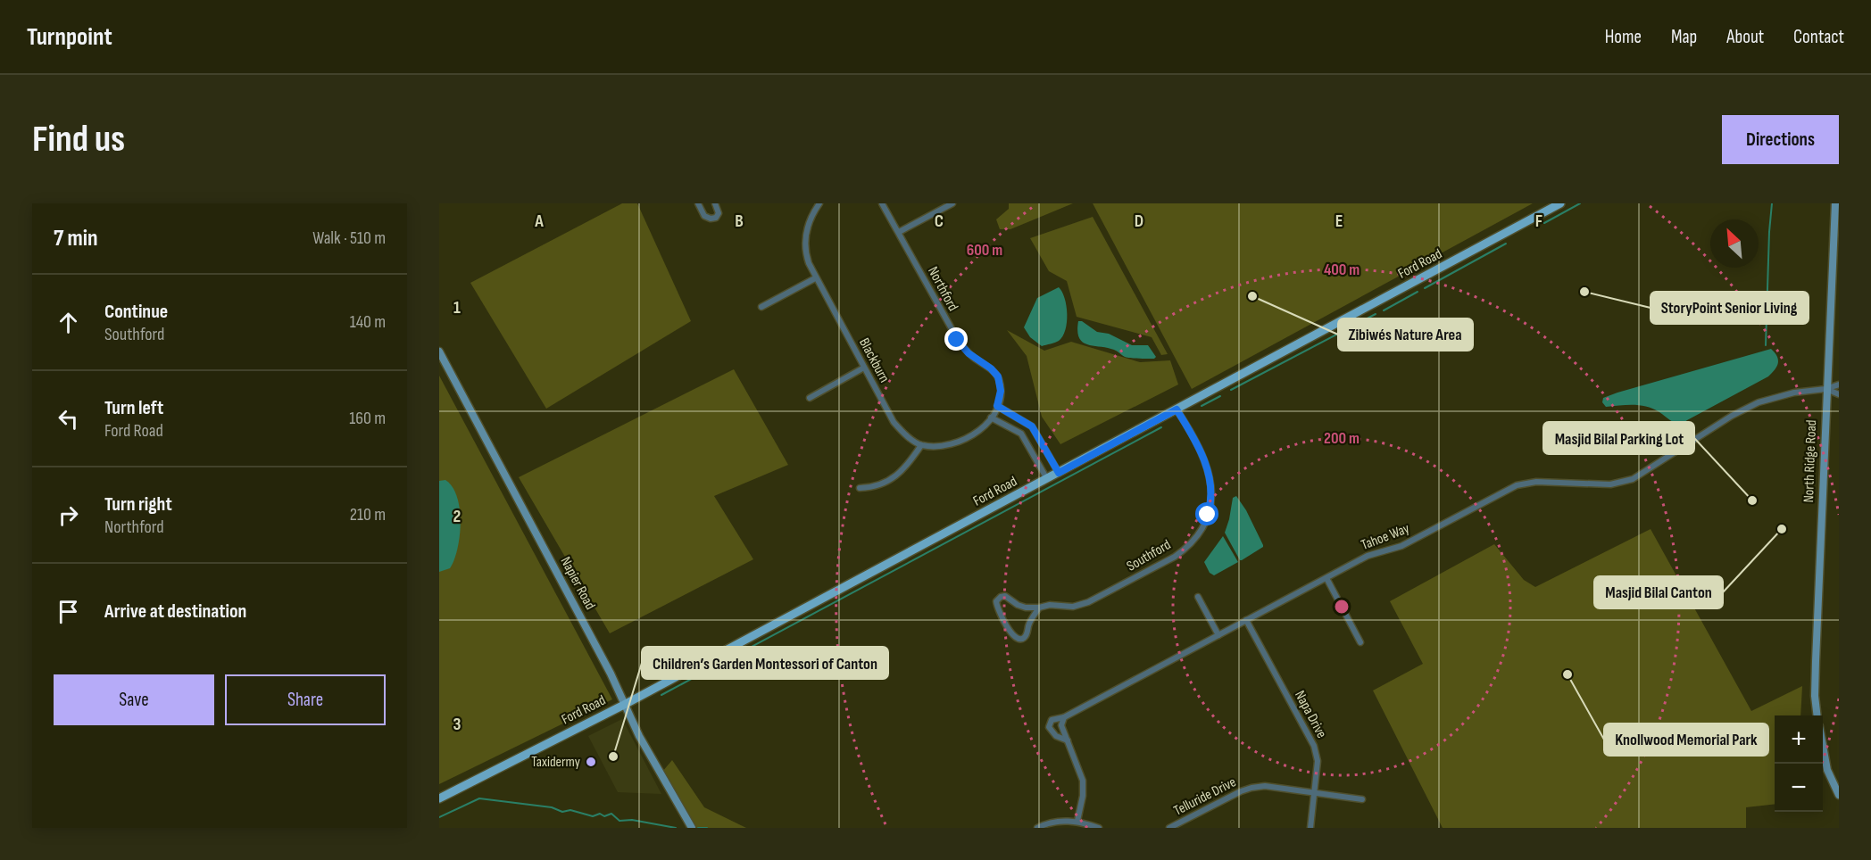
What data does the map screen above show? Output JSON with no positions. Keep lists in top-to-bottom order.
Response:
{
  "streets": {
    "main road": ["Ford Road"],
    "street": [
      "Northford",
      "Blackburn",
      "North Ridge Road",
      "Tahoe Way",
      "Southford",
      "Napier Road",
      "Napa Drive",
      "Telluride Drive"
    ]
  },
  "crossings": [
    ["Ford Road", "Southford"],
    ["Ford Road", "Napier Road"],
    ["North Ridge Road", "Tahoe Way"],
    ["Tahoe Way", "Napa Drive"],
    ["Napa Drive", "Telluride Drive"]
  ],
  "places": [
    "StoryPoint Senior Living",
    "Zibiwés Nature Area",
    "Masjid Bilal Parking Lot",
    "Masjid Bilal Canton",
    "Knollwood Memorial Park",
    "Children’s Garden Montessori of Canton",
    "Taxidermy"
  ],
  "north": "top left",
  "page": {
    "header": "Turnpoint",
    "nav": [
      "Home",
      "Map",
      "About",
      "Contact"
    ],
    "buttons": [
      "Directions",
      ["Save", "Share"]
    ],
    "title": "Find us",
    "heading": ["7 min", "Walk · 510 m"],
    "list": [
      ["Continue", "Southford", "140 m"],
      ["Turn left", "Ford Road", "160 m"],
      ["Turn right", "Northford", "210 m"],
      "Arrive at destination"
    ],
    "map_buttons": ["+", "−"]
  },
  "grid": {
    "columns": [
      "A",
      "B",
      "C",
      "D",
      "E",
      "F"
    ],
    "rows": ["1", "2", "3"]
  },
  "rings": ["600 m", "400 m", "200 m"]
}
